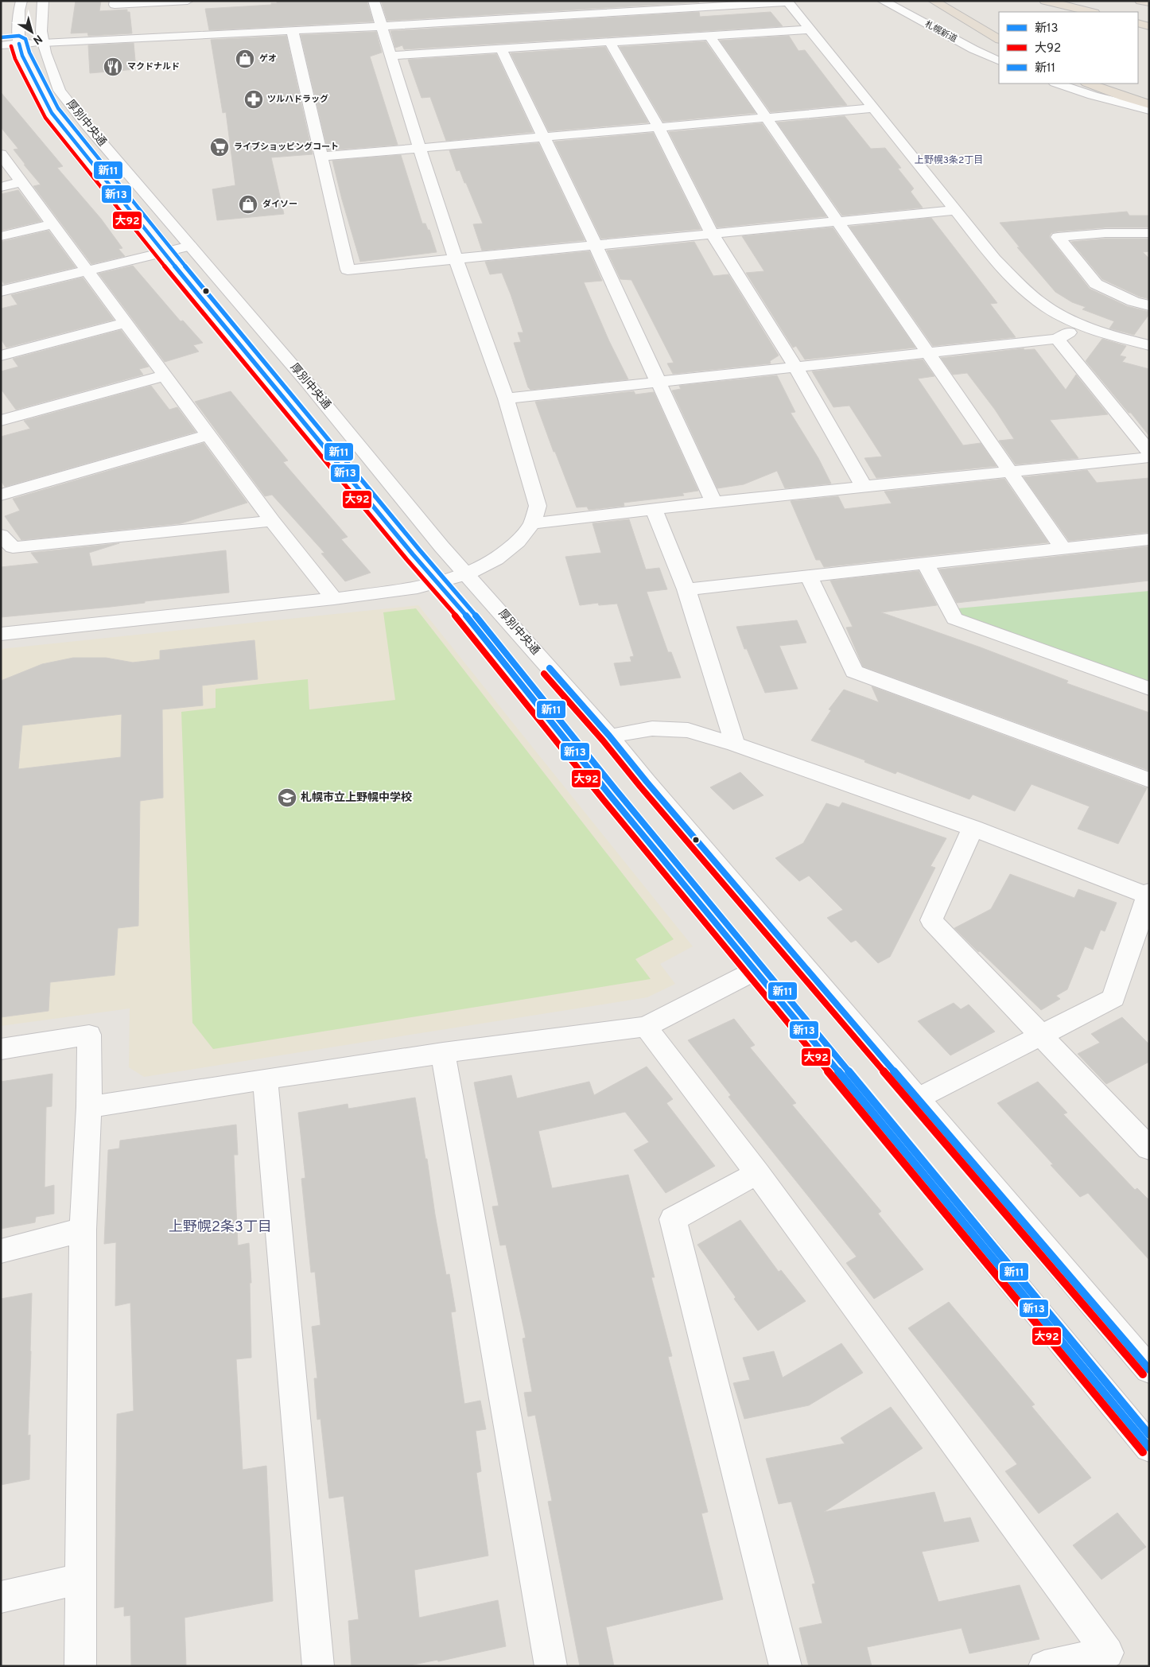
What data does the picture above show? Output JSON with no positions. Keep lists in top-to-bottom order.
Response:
{
  "streets": {
    "street": ["札幌新道", "厚別中央通"]
  },
  "districts": ["上野幌3条2丁目", "上野幌2条3丁目"],
  "places": {
    "shop": ["ゲオ", "ダイソー"],
    "restaurant": ["マクドナルド"],
    "pharmacy": ["ツルハドラッグ"],
    "supermarket": ["ライブショッピングコート"],
    "school or university": ["札幌市立上野幌中学校"]
  },
  "lines": ["transit line 新11", "transit line 新13", "transit line 大92"],
  "legend": ["新13", "大92", "新11"],
  "north": "bottom right"
}
